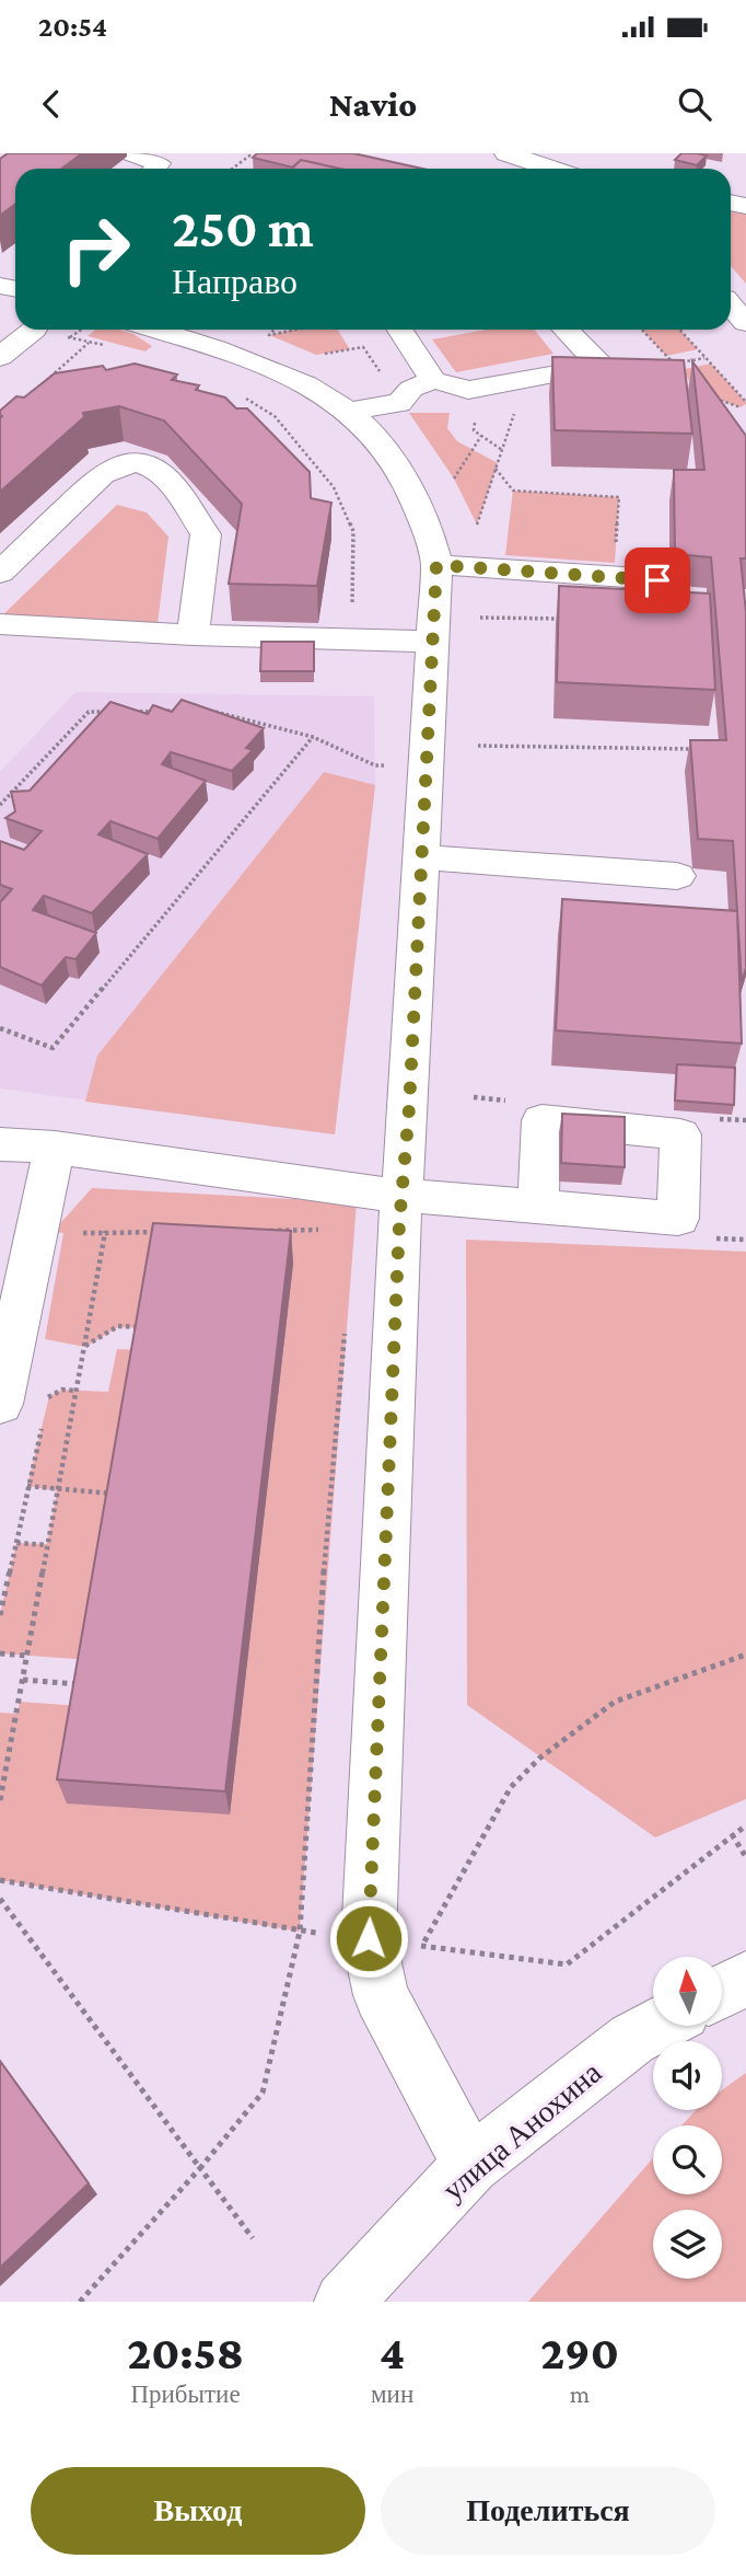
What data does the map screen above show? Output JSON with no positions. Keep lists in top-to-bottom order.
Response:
{
  "streets": {
    "street": ["улица Анохина"]
  },
  "north": "top",
  "page": {
    "status": "20:54",
    "header": "Navio",
    "turn": ["250 m", "Направо"],
    "eta": [
      "20:58",
      "Прибытие",
      "4",
      "мин",
      "290",
      "m"
    ],
    "buttons": ["Выход", "Поделиться"]
  }
}
